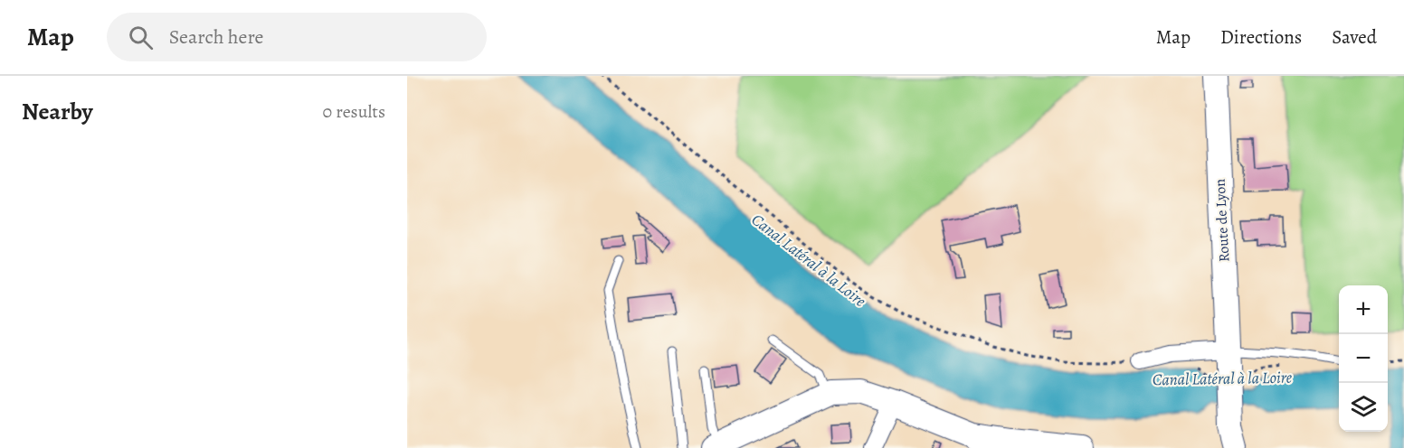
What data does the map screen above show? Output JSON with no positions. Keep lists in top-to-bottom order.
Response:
{
  "streets": {
    "street": ["Route de Lyon"]
  },
  "water": ["Canal Latéral à la Loire"],
  "page": {
    "header": "Map",
    "search": "Search here",
    "nav": ["Map", "Directions", "Saved"],
    "heading": ["Nearby", "0 results"],
    "map_buttons": ["+", "−"]
  }
}
